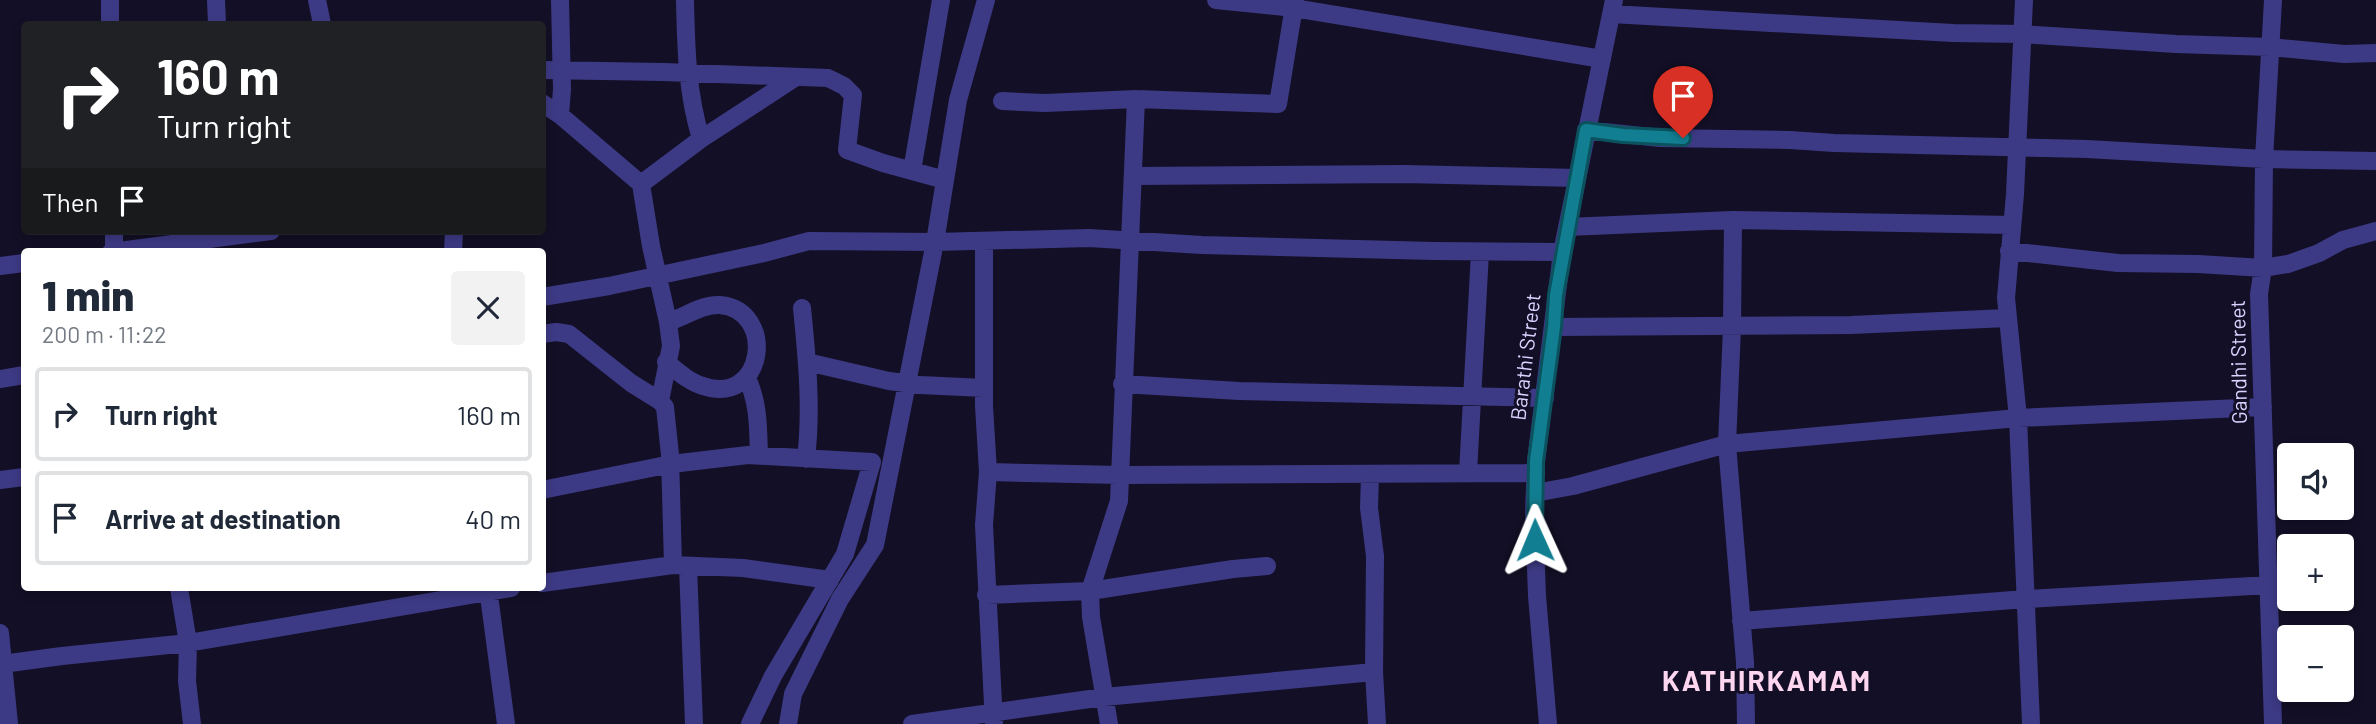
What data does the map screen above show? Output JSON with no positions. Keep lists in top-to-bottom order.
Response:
{
  "streets": {
    "street": ["Barathi Street", "Gandhi Street"]
  },
  "districts": ["KATHIRKAMAM"],
  "page": {
    "turn": ["160 m", "Turn right"],
    "then": "Then",
    "heading": ["1 min", "200 m · 11:22"],
    "list": [
      {
        "name": "Turn right",
        "value": "160 m"
      },
      {
        "name": "Arrive at destination",
        "value": "40 m"
      }
    ],
    "map_buttons": ["+", "−"]
  }
}
